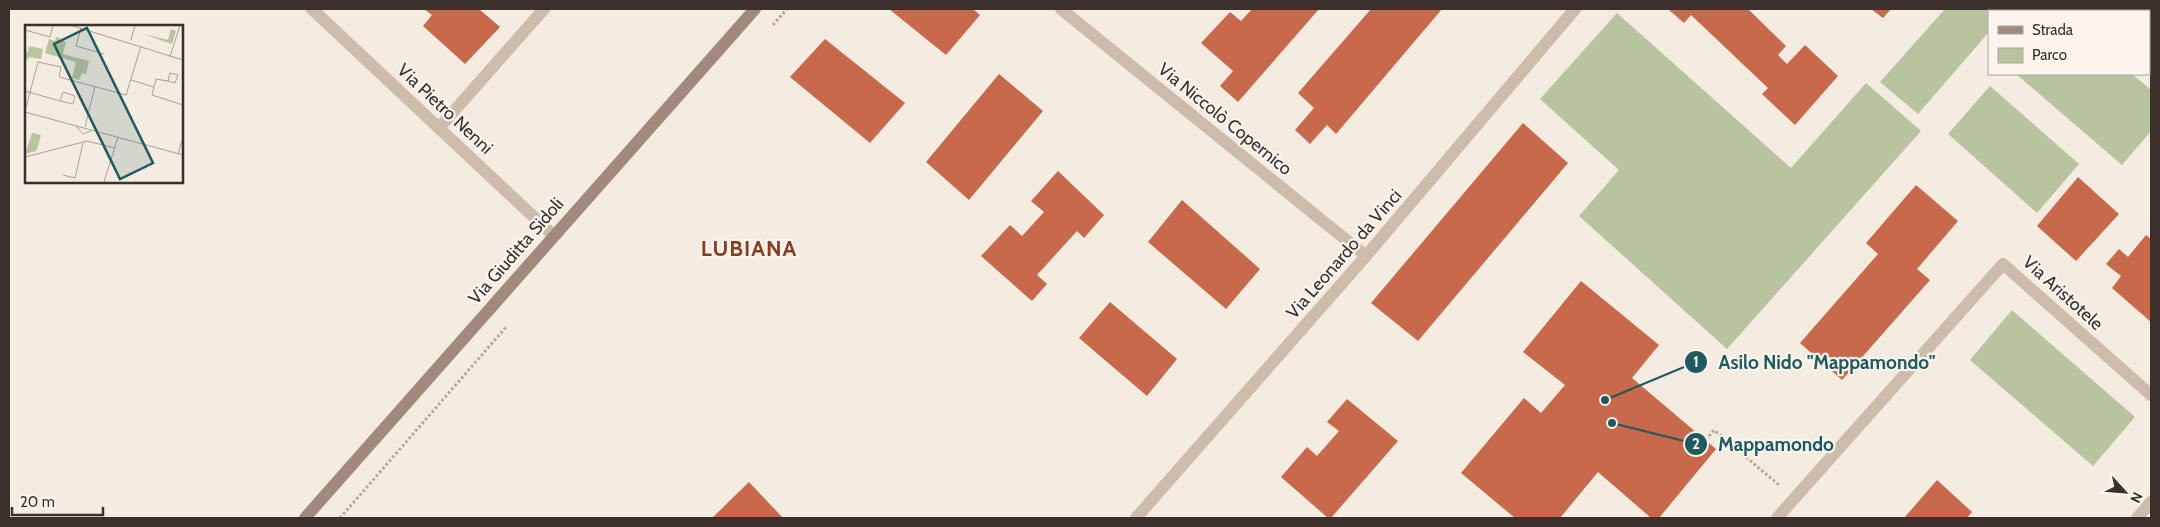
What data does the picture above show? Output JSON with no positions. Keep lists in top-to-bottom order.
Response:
{
  "streets": {
    "street": [
      "Via Pietro Nenni",
      "Via Niccolò Copernico",
      "Via Giuditta Sidoli",
      "Via Leonardo da Vinci",
      "Via Aristotele"
    ]
  },
  "crossings": [
    ["Via Pietro Nenni", "Via Giuditta Sidoli"],
    ["Via Niccolò Copernico", "Via Leonardo da Vinci"]
  ],
  "districts": ["LUBIANA"],
  "places": ["Asilo Nido \"Mappamondo\"", "Mappamondo"],
  "legend": ["Strada", "Parco"],
  "scale_bar": "20 m",
  "north": "bottom right"
}
